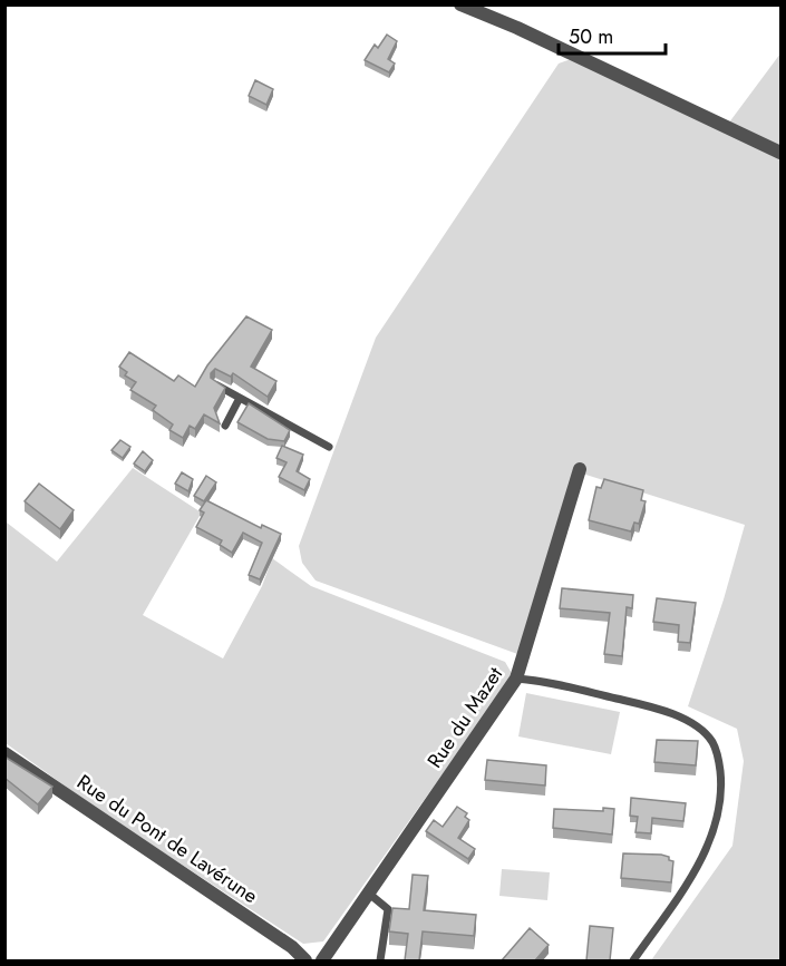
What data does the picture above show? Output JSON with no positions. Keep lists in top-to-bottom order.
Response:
{
  "streets": {
    "street": ["Rue du Mazet", "Rue du Pont de Lavérune"]
  },
  "scale_bar": "50 m"
}
